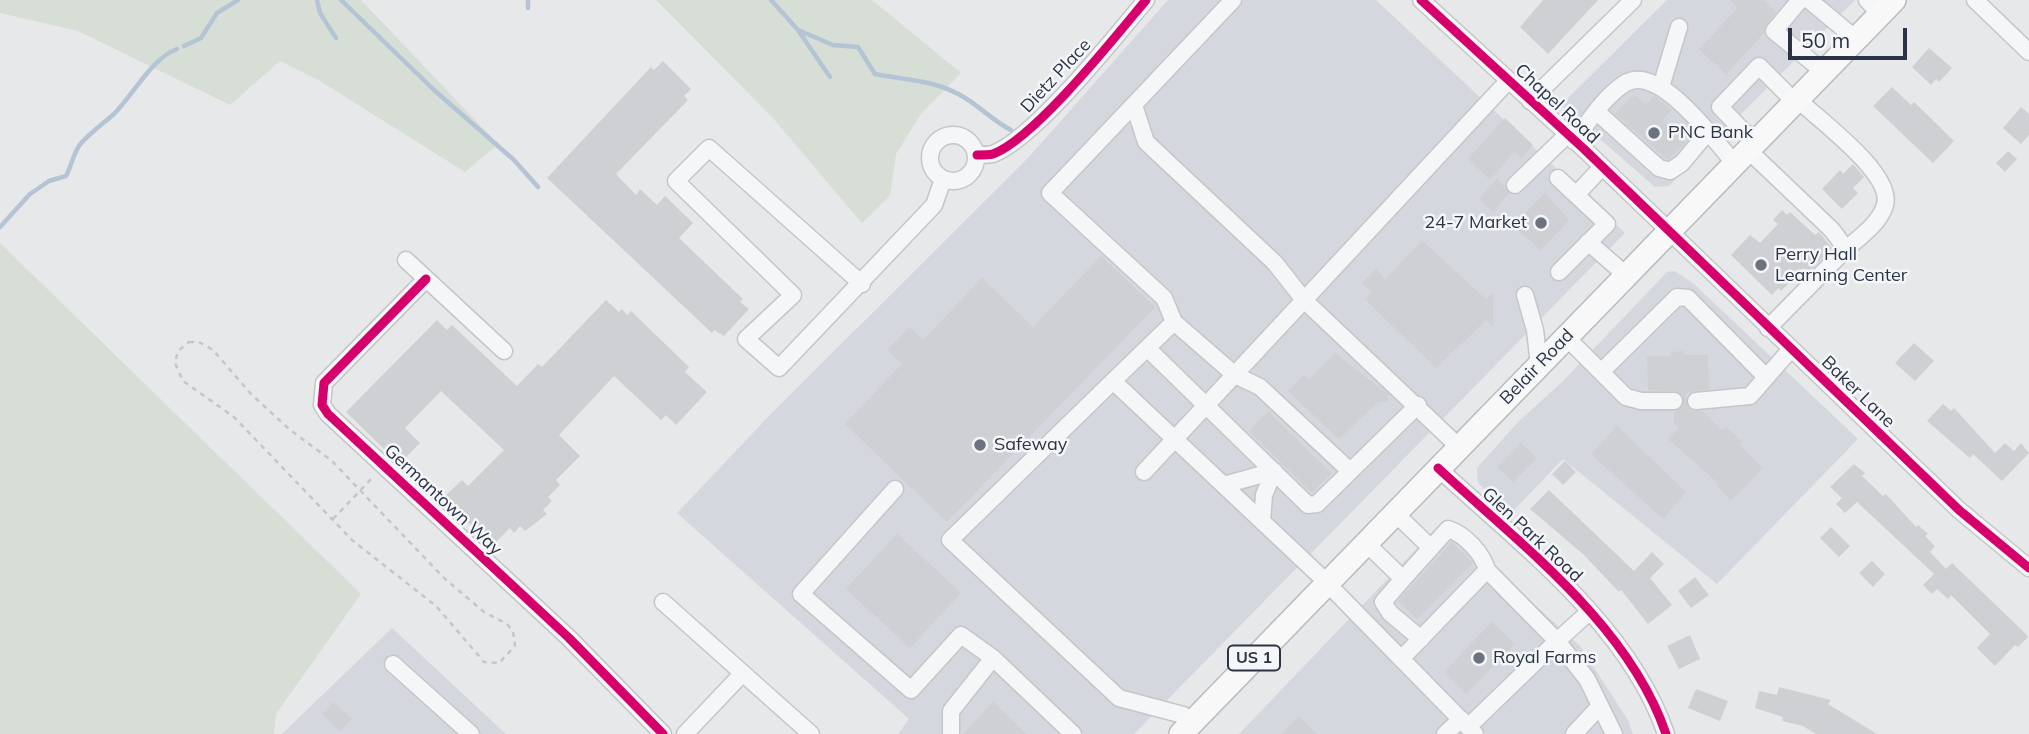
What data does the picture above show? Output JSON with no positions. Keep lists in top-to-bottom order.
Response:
{
  "streets": {
    "highway": ["Belair Road", "US 1"],
    "street": [
      "Dietz Place",
      "Chapel Road",
      "Baker Lane",
      "Germantown Way",
      "Glen Park Road"
    ]
  },
  "crossings": [
    ["Chapel Road", "Belair Road"],
    ["Chapel Road", "Baker Lane"],
    ["Belair Road", "Baker Lane"],
    ["Belair Road", "Glen Park Road"]
  ],
  "places": [
    "PNC Bank",
    "24-7 Market",
    "Perry Hall Learning Center",
    "Safeway",
    "Royal Farms"
  ],
  "scale_bar": "50 m"
}
